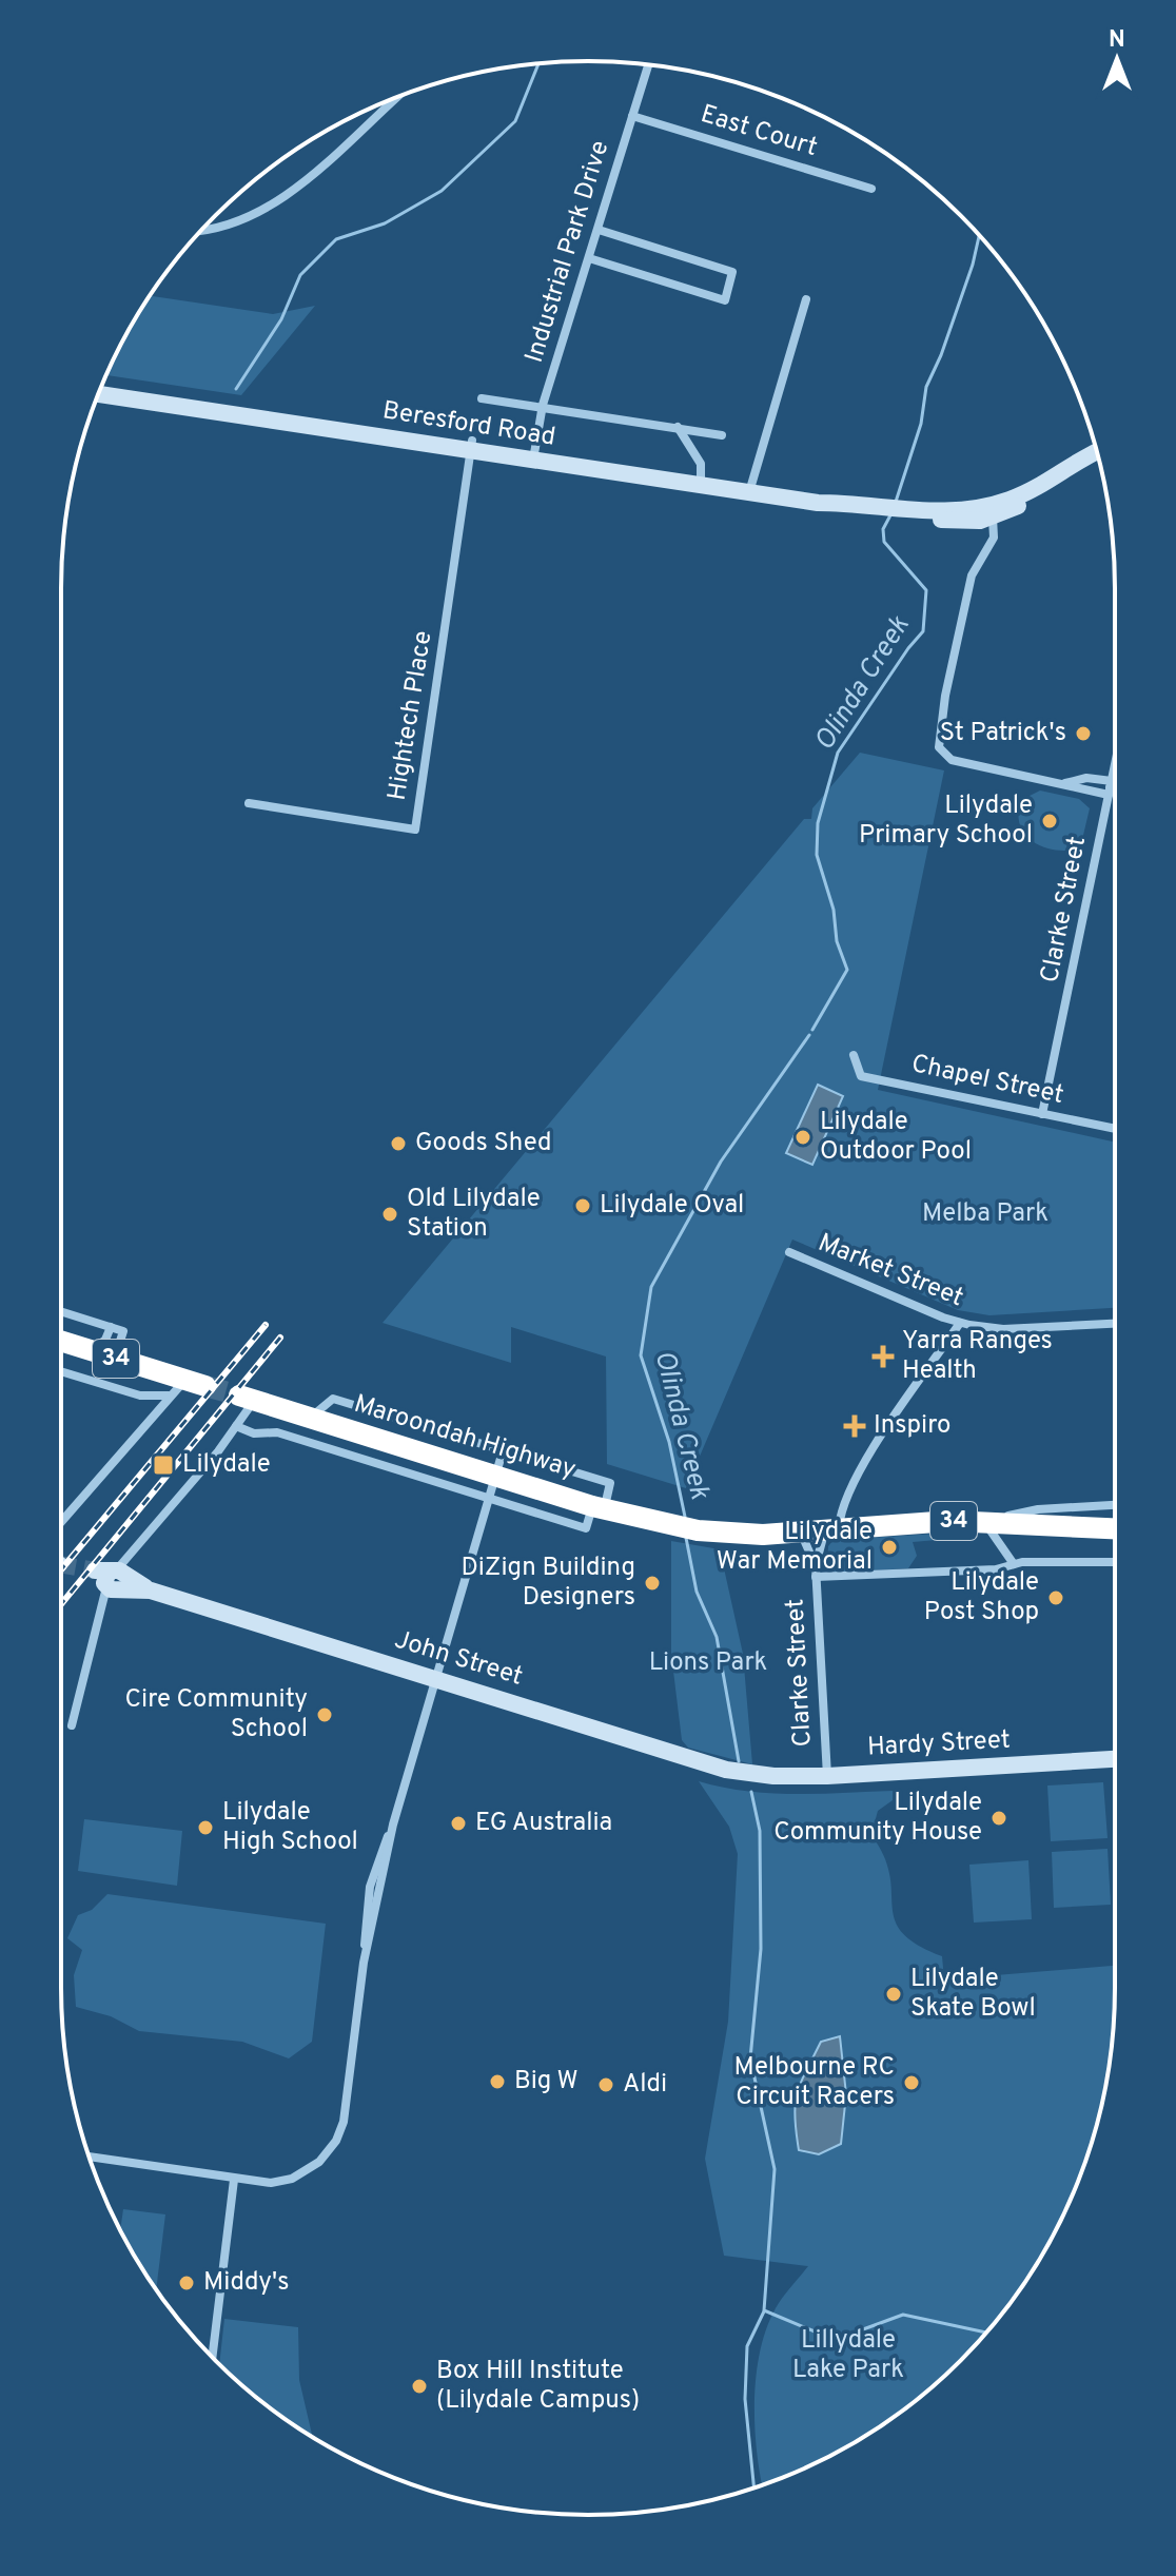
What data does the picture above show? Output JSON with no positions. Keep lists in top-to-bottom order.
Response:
{
  "streets": {
    "highway": ["34", "Maroondah Highway"],
    "main road": ["Beresford Road", "John Street", "Hardy Street"],
    "street": [
      "East Court",
      "Industrial Park Drive",
      "Hightech Place",
      "Clarke Street",
      "Chapel Street",
      "Market Street"
    ]
  },
  "crossings": [
    ["East Court", "Industrial Park Drive"],
    ["Industrial Park Drive", "Beresford Road"],
    ["Beresford Road", "Hightech Place"],
    ["Clarke Street", "Chapel Street"],
    ["Clarke Street", "Market Street"],
    ["Clarke Street", "34"],
    ["Clarke Street", "Maroondah Highway"],
    ["Clarke Street", "Hardy Street"],
    ["34", "Maroondah Highway"],
    ["John Street", "Hardy Street"]
  ],
  "water": ["Olinda Creek"],
  "parks": ["Melba Park", "Lions Park", "Lillydale Lake Park"],
  "places": {
    "other": [
      "St Patrick's",
      "Lilydale Primary School",
      "Lilydale Outdoor Pool",
      "Goods Shed",
      "Lilydale Oval",
      "Old Lilydale Station",
      "Lilydale War Memorial",
      "DiZign Building Designers",
      "Lilydale Post Shop",
      "Cire Community School",
      "Lilydale Community House",
      "EG Australia",
      "Lilydale High School",
      "Lilydale Skate Bowl",
      "Big W",
      "Melbourne RC Circuit Racers",
      "Aldi",
      "Middy's",
      "Box Hill Institute (Lilydale Campus)"
    ],
    "health": ["Yarra Ranges Health", "Inspiro"],
    "transit": ["Lilydale"]
  },
  "north": "top"
}
